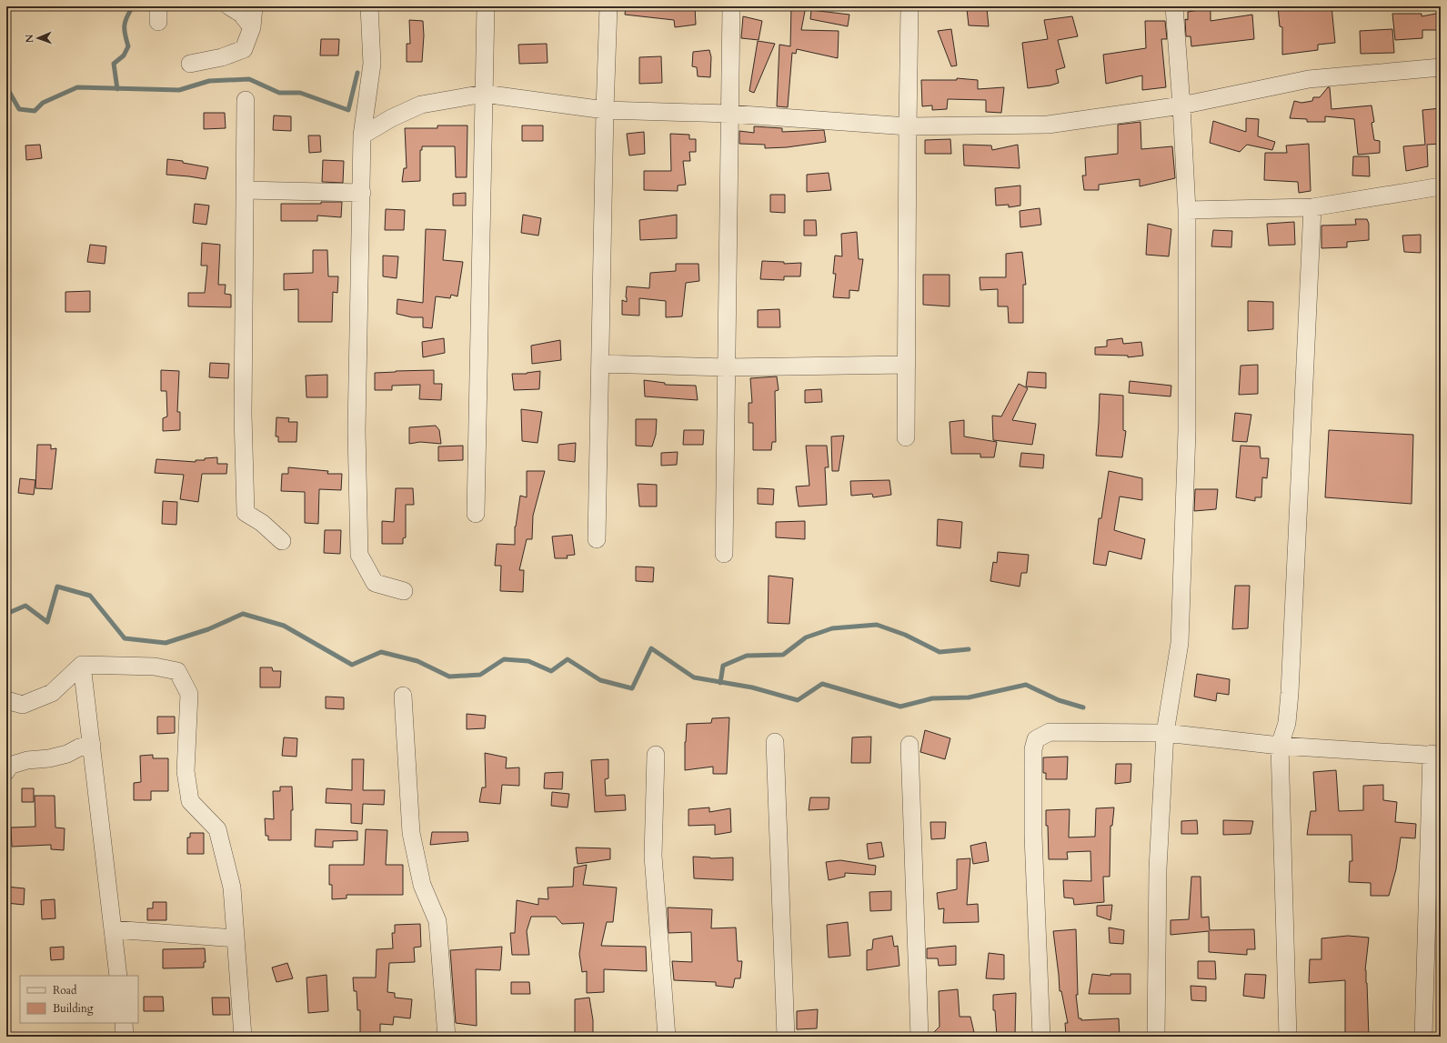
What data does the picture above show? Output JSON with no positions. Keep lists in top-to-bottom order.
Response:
{
  "legend": ["Road", "Building"],
  "north": "left"
}
